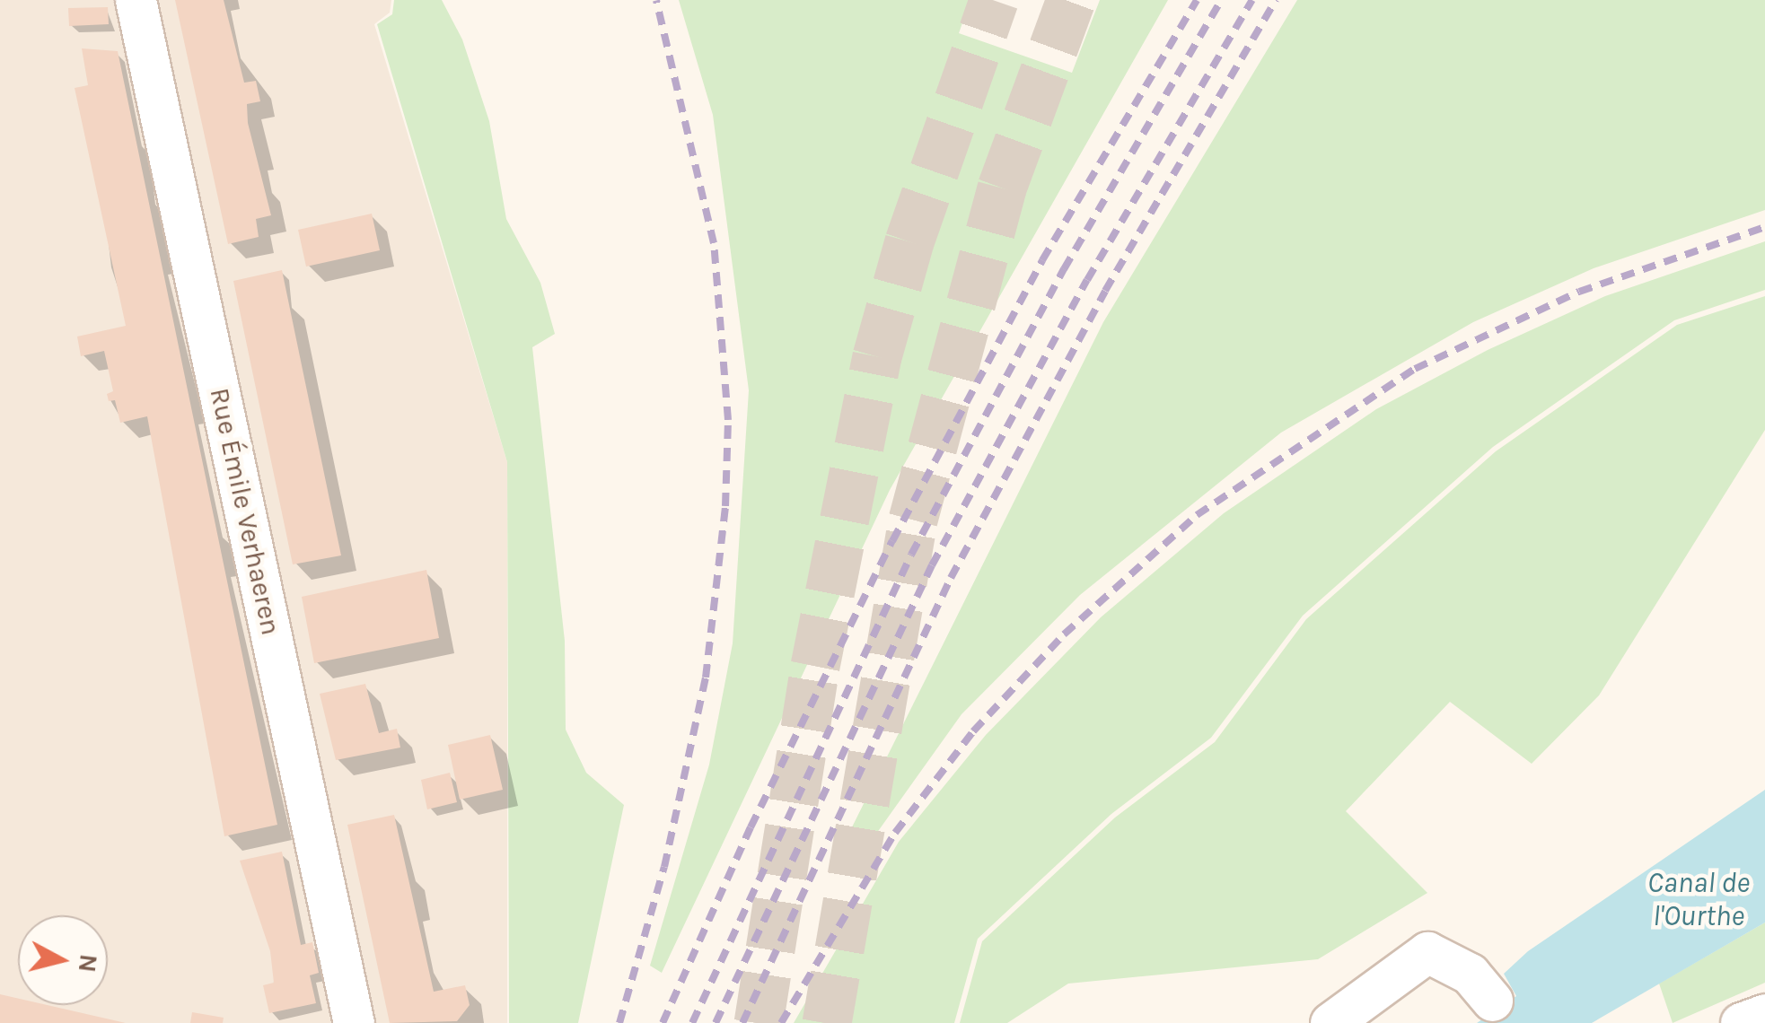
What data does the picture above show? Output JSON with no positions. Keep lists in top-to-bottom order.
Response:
{
  "streets": {
    "street": ["Rue Émile Verhaeren"]
  },
  "water": ["Canal de l'Ourthe"],
  "north": "right"
}
